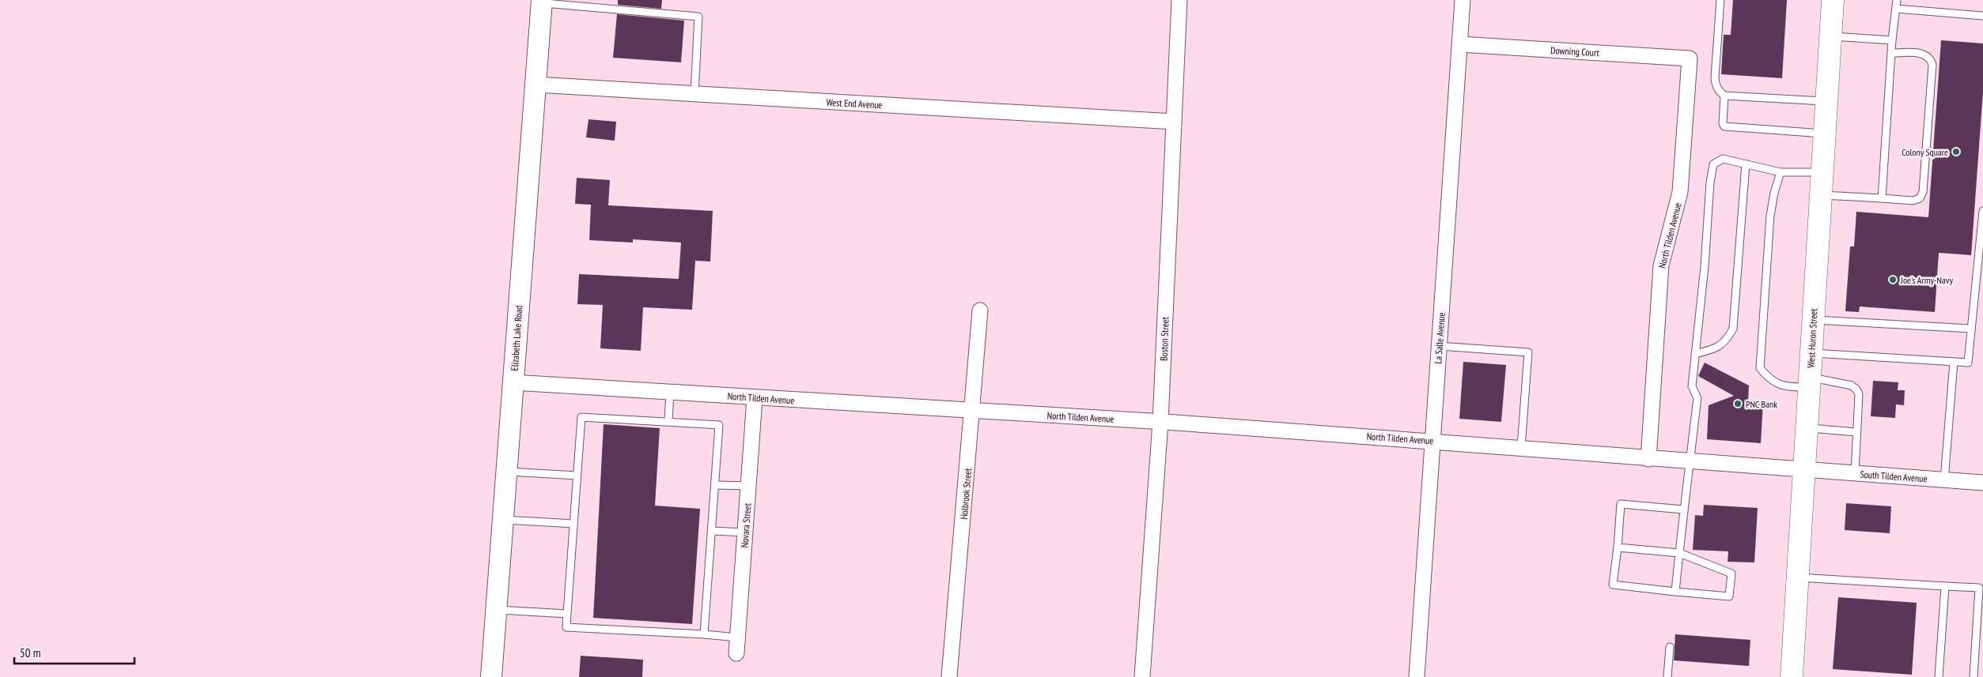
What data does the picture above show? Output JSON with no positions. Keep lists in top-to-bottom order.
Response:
{
  "streets": {
    "highway": ["West Huron Street"],
    "main road": ["Elizabeth Lake Road"],
    "street": [
      "Downing Court",
      "West End Avenue",
      "North Tilden Avenue",
      "La Salle Avenue",
      "Boston Street",
      "South Tilden Avenue",
      "Holbrook Street",
      "Novara Street"
    ]
  },
  "crossings": [
    ["Downing Court", "North Tilden Avenue"],
    ["Downing Court", "La Salle Avenue"],
    ["West End Avenue", "Elizabeth Lake Road"],
    ["West End Avenue", "Boston Street"],
    ["North Tilden Avenue", "Elizabeth Lake Road"],
    ["North Tilden Avenue", "La Salle Avenue"],
    ["North Tilden Avenue", "West Huron Street"],
    ["North Tilden Avenue", "Boston Street"],
    ["North Tilden Avenue", "South Tilden Avenue"],
    ["North Tilden Avenue", "Holbrook Street"],
    ["North Tilden Avenue", "Novara Street"],
    ["West Huron Street", "South Tilden Avenue"]
  ],
  "places": ["Colony Square", "Joe's Army-Navy", "PNC Bank"],
  "scale_bar": "50 m"
}
